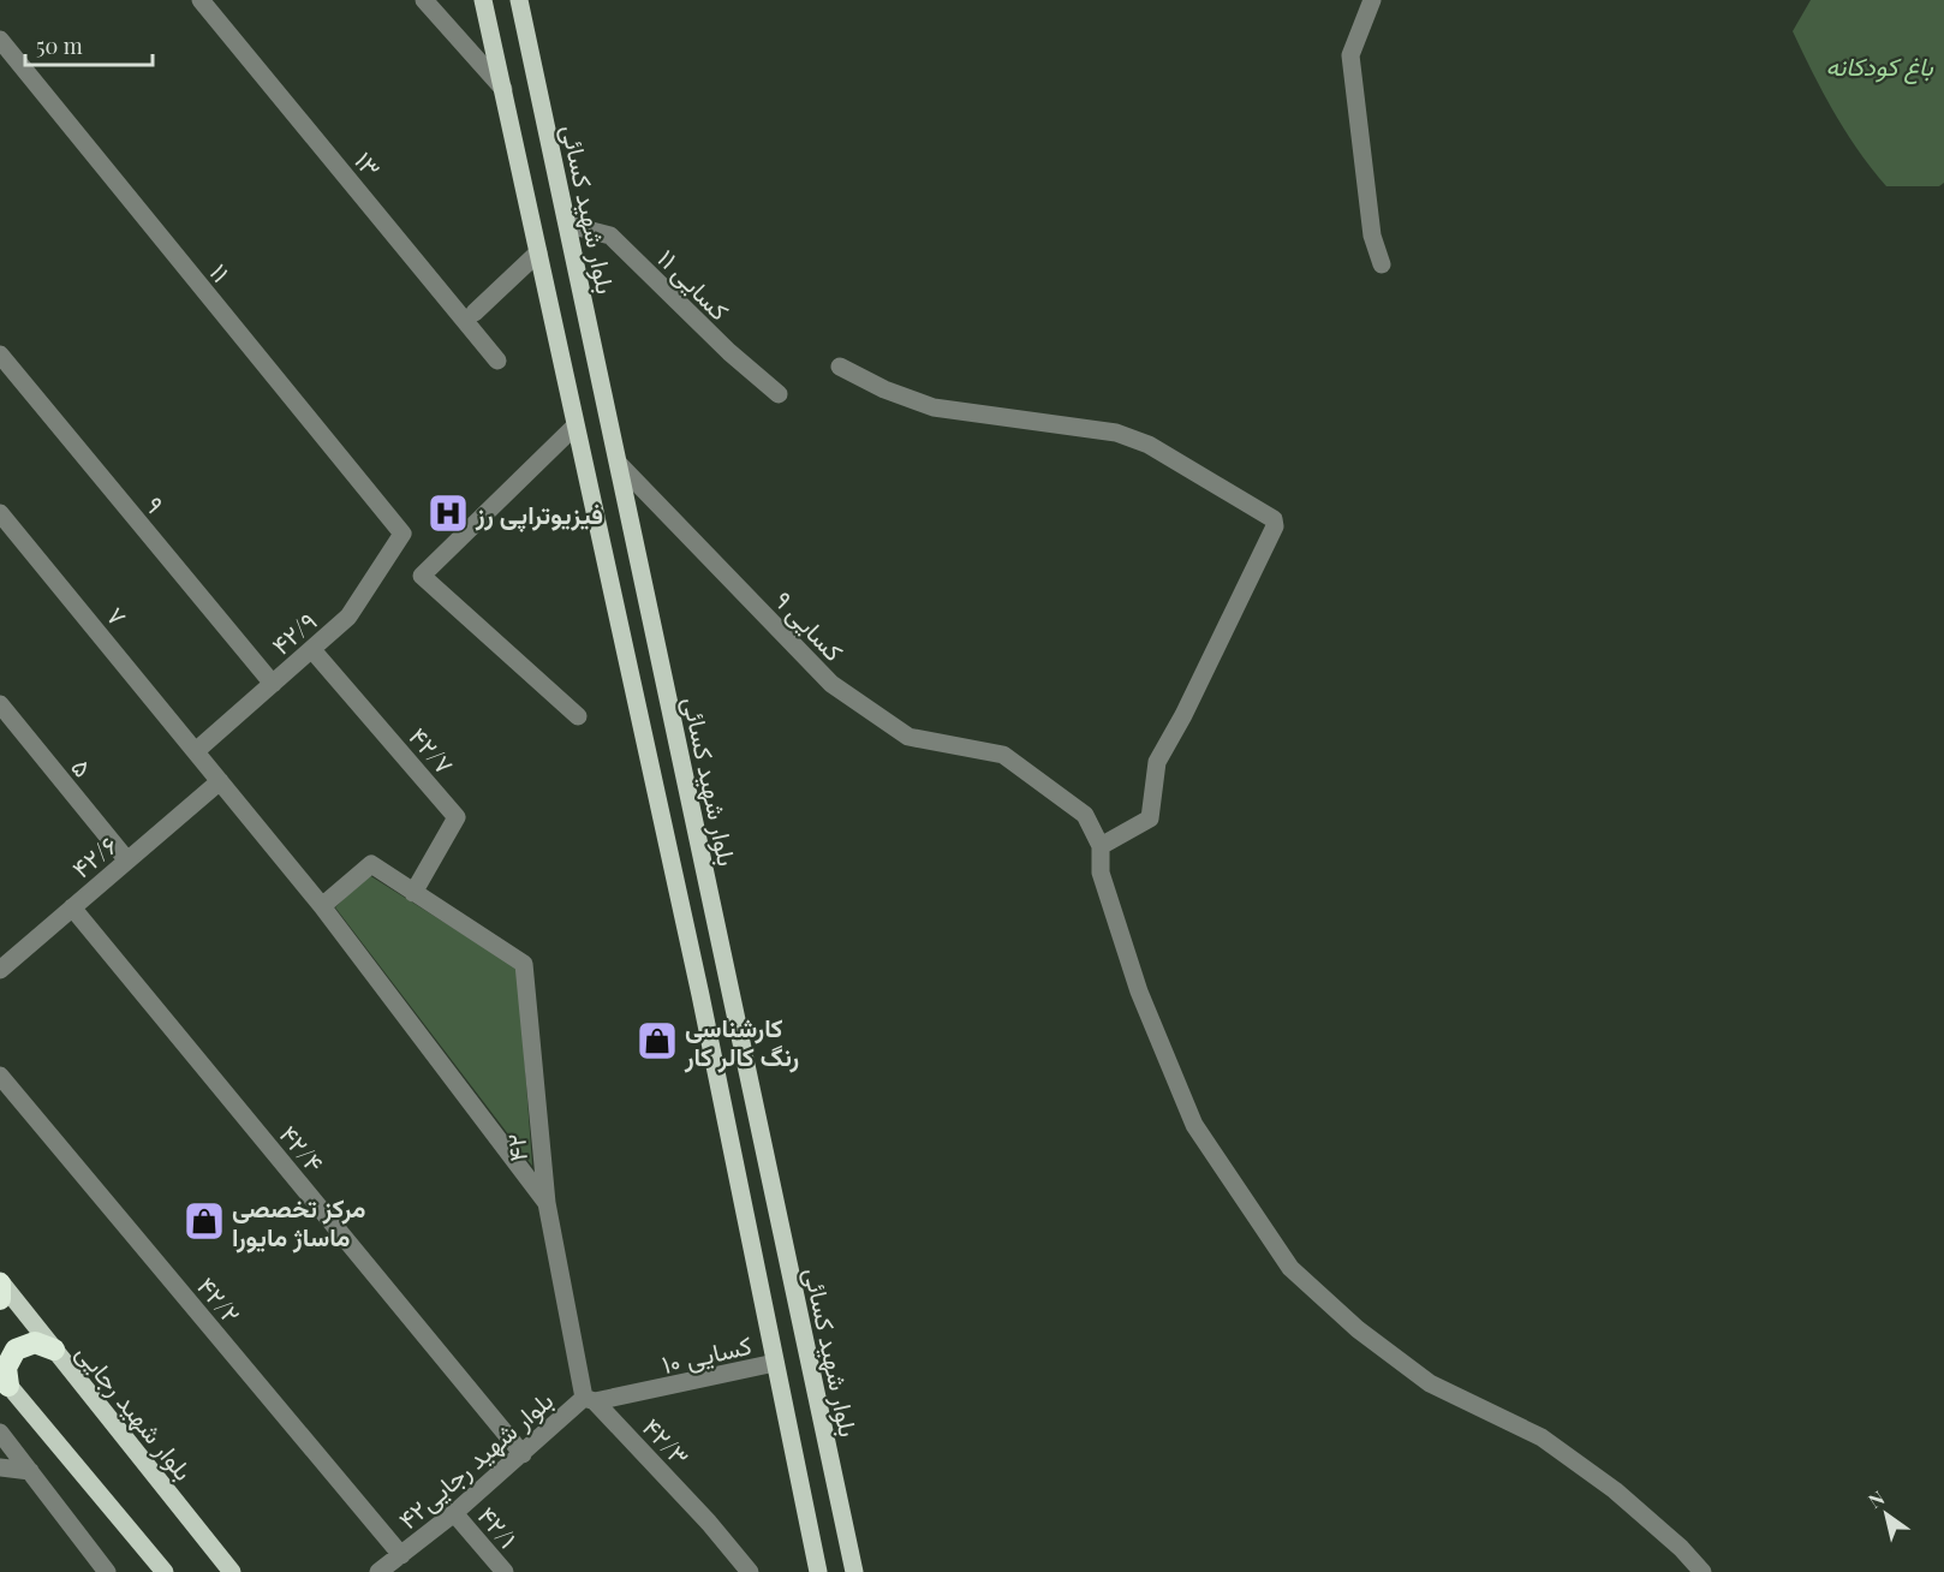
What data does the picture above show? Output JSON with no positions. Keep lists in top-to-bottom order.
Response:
{
  "streets": {
    "main road": ["بلوار شهید کسائی", "بلوار شهید رجایی"],
    "street": [
      "۱۳",
      "۱۱",
      "۱۱ کسایی",
      "۹",
      "۷",
      "۹ کسایی",
      "۴۲/۹",
      "۴۲/۷",
      "۵",
      "۴۲/۶",
      "۴۲/۴",
      "۴۲",
      "۴۲/۲",
      "۱۰ کسایی",
      "۴۲/۳",
      "بلوار شهید رجایی۴۲",
      "۴۲/۱"
    ]
  },
  "crossings": [
    ["بلوار شهید کسائی", "۱۱ کسایی"],
    ["بلوار شهید کسائی", "۹ کسایی"],
    ["۱۱", "۴۲/۹"],
    ["۹", "۴۲/۹"],
    ["۷", "۴۲/۹"],
    ["۷", "۴۲"],
    ["۴۲/۹", "۴۲/۷"],
    ["۴۲/۹", "۴۲"],
    ["۴۲/۷", "۴۲"],
    ["۵", "۴۲/۶"],
    ["۴۲/۶", "۴۲/۴"],
    ["۴۲/۶", "۴۲"],
    ["۴۲/۴", "بلوار شهید رجایی۴۲"],
    ["۴۲", "بلوار شهید رجایی۴۲"],
    ["۴۲/۲", "بلوار شهید رجایی۴۲"],
    ["۱۰ کسایی", "۴۲/۳"],
    ["۱۰ کسایی", "بلوار شهید رجایی۴۲"],
    ["۴۲/۳", "بلوار شهید رجایی۴۲"],
    ["بلوار شهید رجایی۴۲", "۴۲/۱"]
  ],
  "parks": ["باغ کودکانه"],
  "places": {
    "hospital": ["فیزیوتراپی رز"],
    "shop": ["کارشناسی رنگ کالر کار", "مرکز تخصصی ماساژ مایورا"]
  },
  "scale_bar": "50 m",
  "north": "top left"
}
